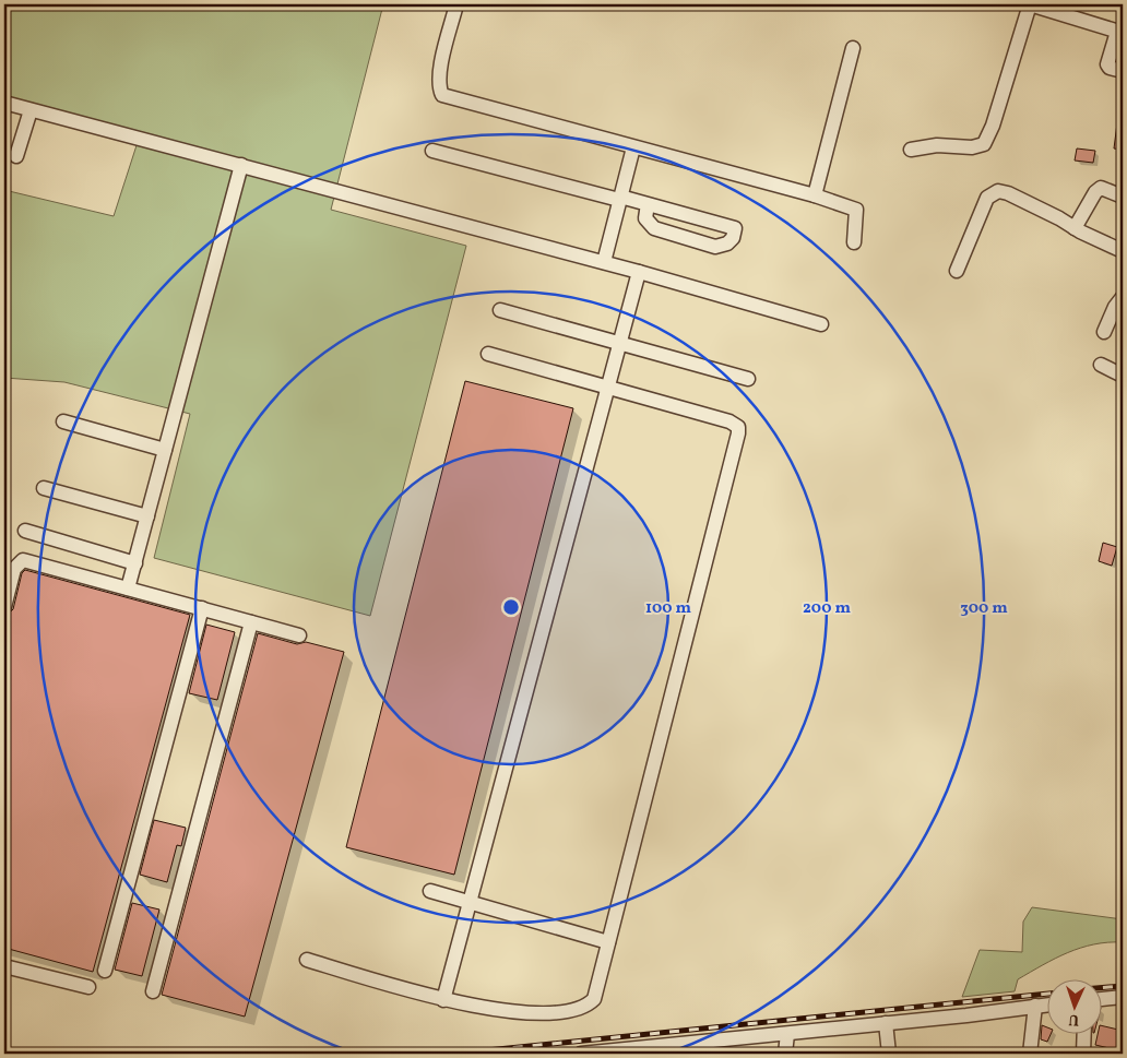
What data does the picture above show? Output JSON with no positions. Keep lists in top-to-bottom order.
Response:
{
  "north": "bottom",
  "rings": ["100 m", "200 m", "300 m"]
}
